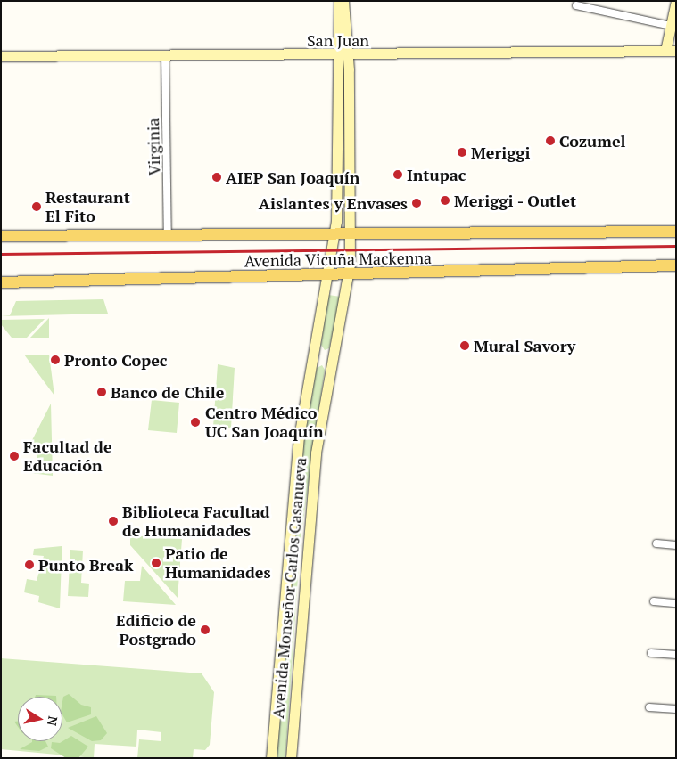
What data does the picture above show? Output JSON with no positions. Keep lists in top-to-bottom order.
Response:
{
  "streets": {
    "main road": ["San Juan", "Avenida Vicuña Mackenna", "Avenida Monseñor Carlos Casanueva"],
    "street": ["Virginia"]
  },
  "crossings": [
    ["San Juan", "Virginia"],
    ["San Juan", "Avenida Monseñor Carlos Casanueva"],
    ["Virginia", "Avenida Vicuña Mackenna"],
    ["Avenida Vicuña Mackenna", "Avenida Monseñor Carlos Casanueva"]
  ],
  "places": [
    "Cozumel",
    "Meriggi",
    "Intupac",
    "AIEP San Joaquín",
    "Meriggi - Outlet",
    "Aislantes y Envases",
    "Restaurant El Fito",
    "Mural Savory",
    "Pronto Copec",
    "Banco de Chile",
    "Centro Médico UC San Joaquín",
    "Facultad de Educación",
    "Biblioteca Facultad de Humanidades",
    "Patio de Humanidades",
    "Punto Break",
    "Edificio de Postgrado"
  ],
  "north": "right"
}
